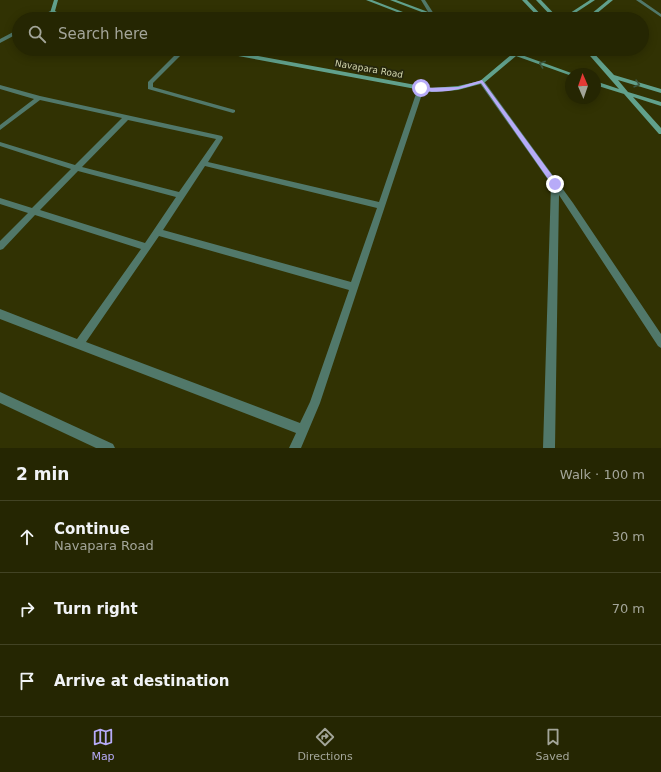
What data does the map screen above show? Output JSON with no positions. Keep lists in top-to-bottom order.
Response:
{
  "streets": {
    "street": ["Navapara Road"]
  },
  "north": "top",
  "page": {
    "search": "Search here",
    "heading": ["2 min", "Walk · 100 m"],
    "list": [
      ["Continue", "Navapara Road", "30 m"],
      ["Turn right", "70 m"],
      "Arrive at destination"
    ],
    "nav": ["Map", "Directions", "Saved"]
  }
}
